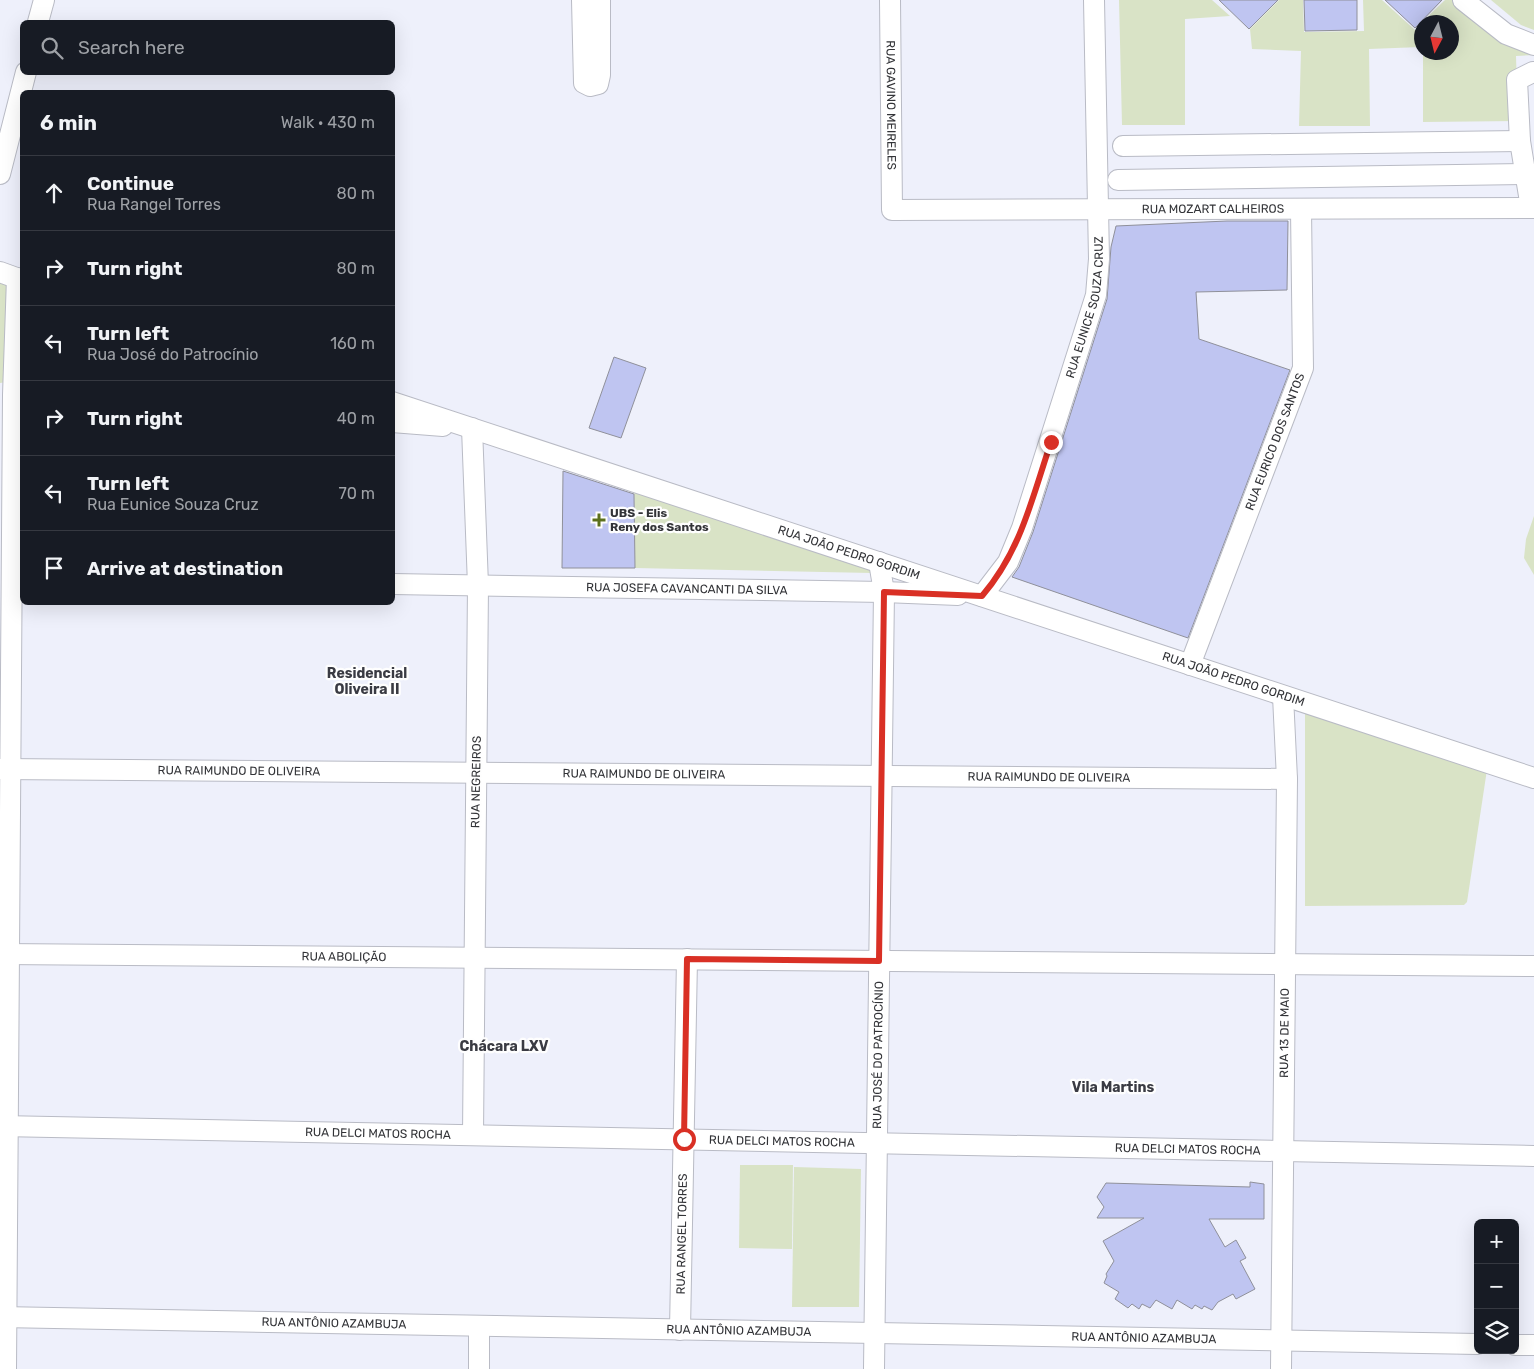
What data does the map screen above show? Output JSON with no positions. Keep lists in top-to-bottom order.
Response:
{
  "streets": {
    "street": [
      "RUA GAVINO MEIRELES",
      "RUA MOZART CALHEIROS",
      "RUA EUNICE SOUZA CRUZ",
      "RUA EURICO DOS SANTOS",
      "RUA JOÃO PEDRO GORDIM",
      "RUA JOSEFA CAVANCANTI DA SILVA",
      "RUA RAIMUNDO DE OLIVEIRA",
      "RUA NEGREIROS",
      "RUA ABOLIÇÃO",
      "RUA 13 DE MAIO",
      "RUA JOSÉ DO PATROCÍNIO",
      "RUA DELCI MATOS ROCHA",
      "RUA RANGEL TORRES",
      "RUA ANTÔNIO AZAMBUJA"
    ]
  },
  "crossings": [
    ["RUA GAVINO MEIRELES", "RUA MOZART CALHEIROS"],
    ["RUA MOZART CALHEIROS", "RUA EUNICE SOUZA CRUZ"],
    ["RUA MOZART CALHEIROS", "RUA EURICO DOS SANTOS"],
    ["RUA EUNICE SOUZA CRUZ", "RUA JOÃO PEDRO GORDIM"],
    ["RUA EUNICE SOUZA CRUZ", "RUA JOSEFA CAVANCANTI DA SILVA"],
    ["RUA EURICO DOS SANTOS", "RUA JOÃO PEDRO GORDIM"],
    ["RUA JOÃO PEDRO GORDIM", "RUA JOSEFA CAVANCANTI DA SILVA"],
    ["RUA JOÃO PEDRO GORDIM", "RUA NEGREIROS"],
    ["RUA JOÃO PEDRO GORDIM", "RUA 13 DE MAIO"],
    ["RUA JOÃO PEDRO GORDIM", "RUA JOSÉ DO PATROCÍNIO"],
    ["RUA JOSEFA CAVANCANTI DA SILVA", "RUA NEGREIROS"],
    ["RUA JOSEFA CAVANCANTI DA SILVA", "RUA JOSÉ DO PATROCÍNIO"],
    ["RUA RAIMUNDO DE OLIVEIRA", "RUA NEGREIROS"],
    ["RUA RAIMUNDO DE OLIVEIRA", "RUA 13 DE MAIO"],
    ["RUA RAIMUNDO DE OLIVEIRA", "RUA JOSÉ DO PATROCÍNIO"],
    ["RUA NEGREIROS", "RUA ABOLIÇÃO"],
    ["RUA NEGREIROS", "RUA DELCI MATOS ROCHA"],
    ["RUA ABOLIÇÃO", "RUA 13 DE MAIO"],
    ["RUA ABOLIÇÃO", "RUA JOSÉ DO PATROCÍNIO"],
    ["RUA ABOLIÇÃO", "RUA RANGEL TORRES"],
    ["RUA 13 DE MAIO", "RUA DELCI MATOS ROCHA"],
    ["RUA 13 DE MAIO", "RUA ANTÔNIO AZAMBUJA"],
    ["RUA JOSÉ DO PATROCÍNIO", "RUA DELCI MATOS ROCHA"],
    ["RUA JOSÉ DO PATROCÍNIO", "RUA ANTÔNIO AZAMBUJA"],
    ["RUA DELCI MATOS ROCHA", "RUA RANGEL TORRES"],
    ["RUA RANGEL TORRES", "RUA ANTÔNIO AZAMBUJA"]
  ],
  "districts": ["Residencial Oliveira II", "Chácara LXV", "Vila Martins"],
  "places": {
    "health": ["UBS - Elis Reny dos Santos"]
  },
  "north": "bottom",
  "page": {
    "search": "Search here",
    "heading": ["6 min", "Walk · 430 m"],
    "list": [
      ["Continue", "Rua Rangel Torres", "80 m"],
      ["Turn right", "80 m"],
      ["Turn left", "Rua José do Patrocínio", "160 m"],
      ["Turn right", "40 m"],
      ["Turn left", "Rua Eunice Souza Cruz", "70 m"],
      "Arrive at destination"
    ],
    "map_buttons": ["+", "−"]
  }
}
